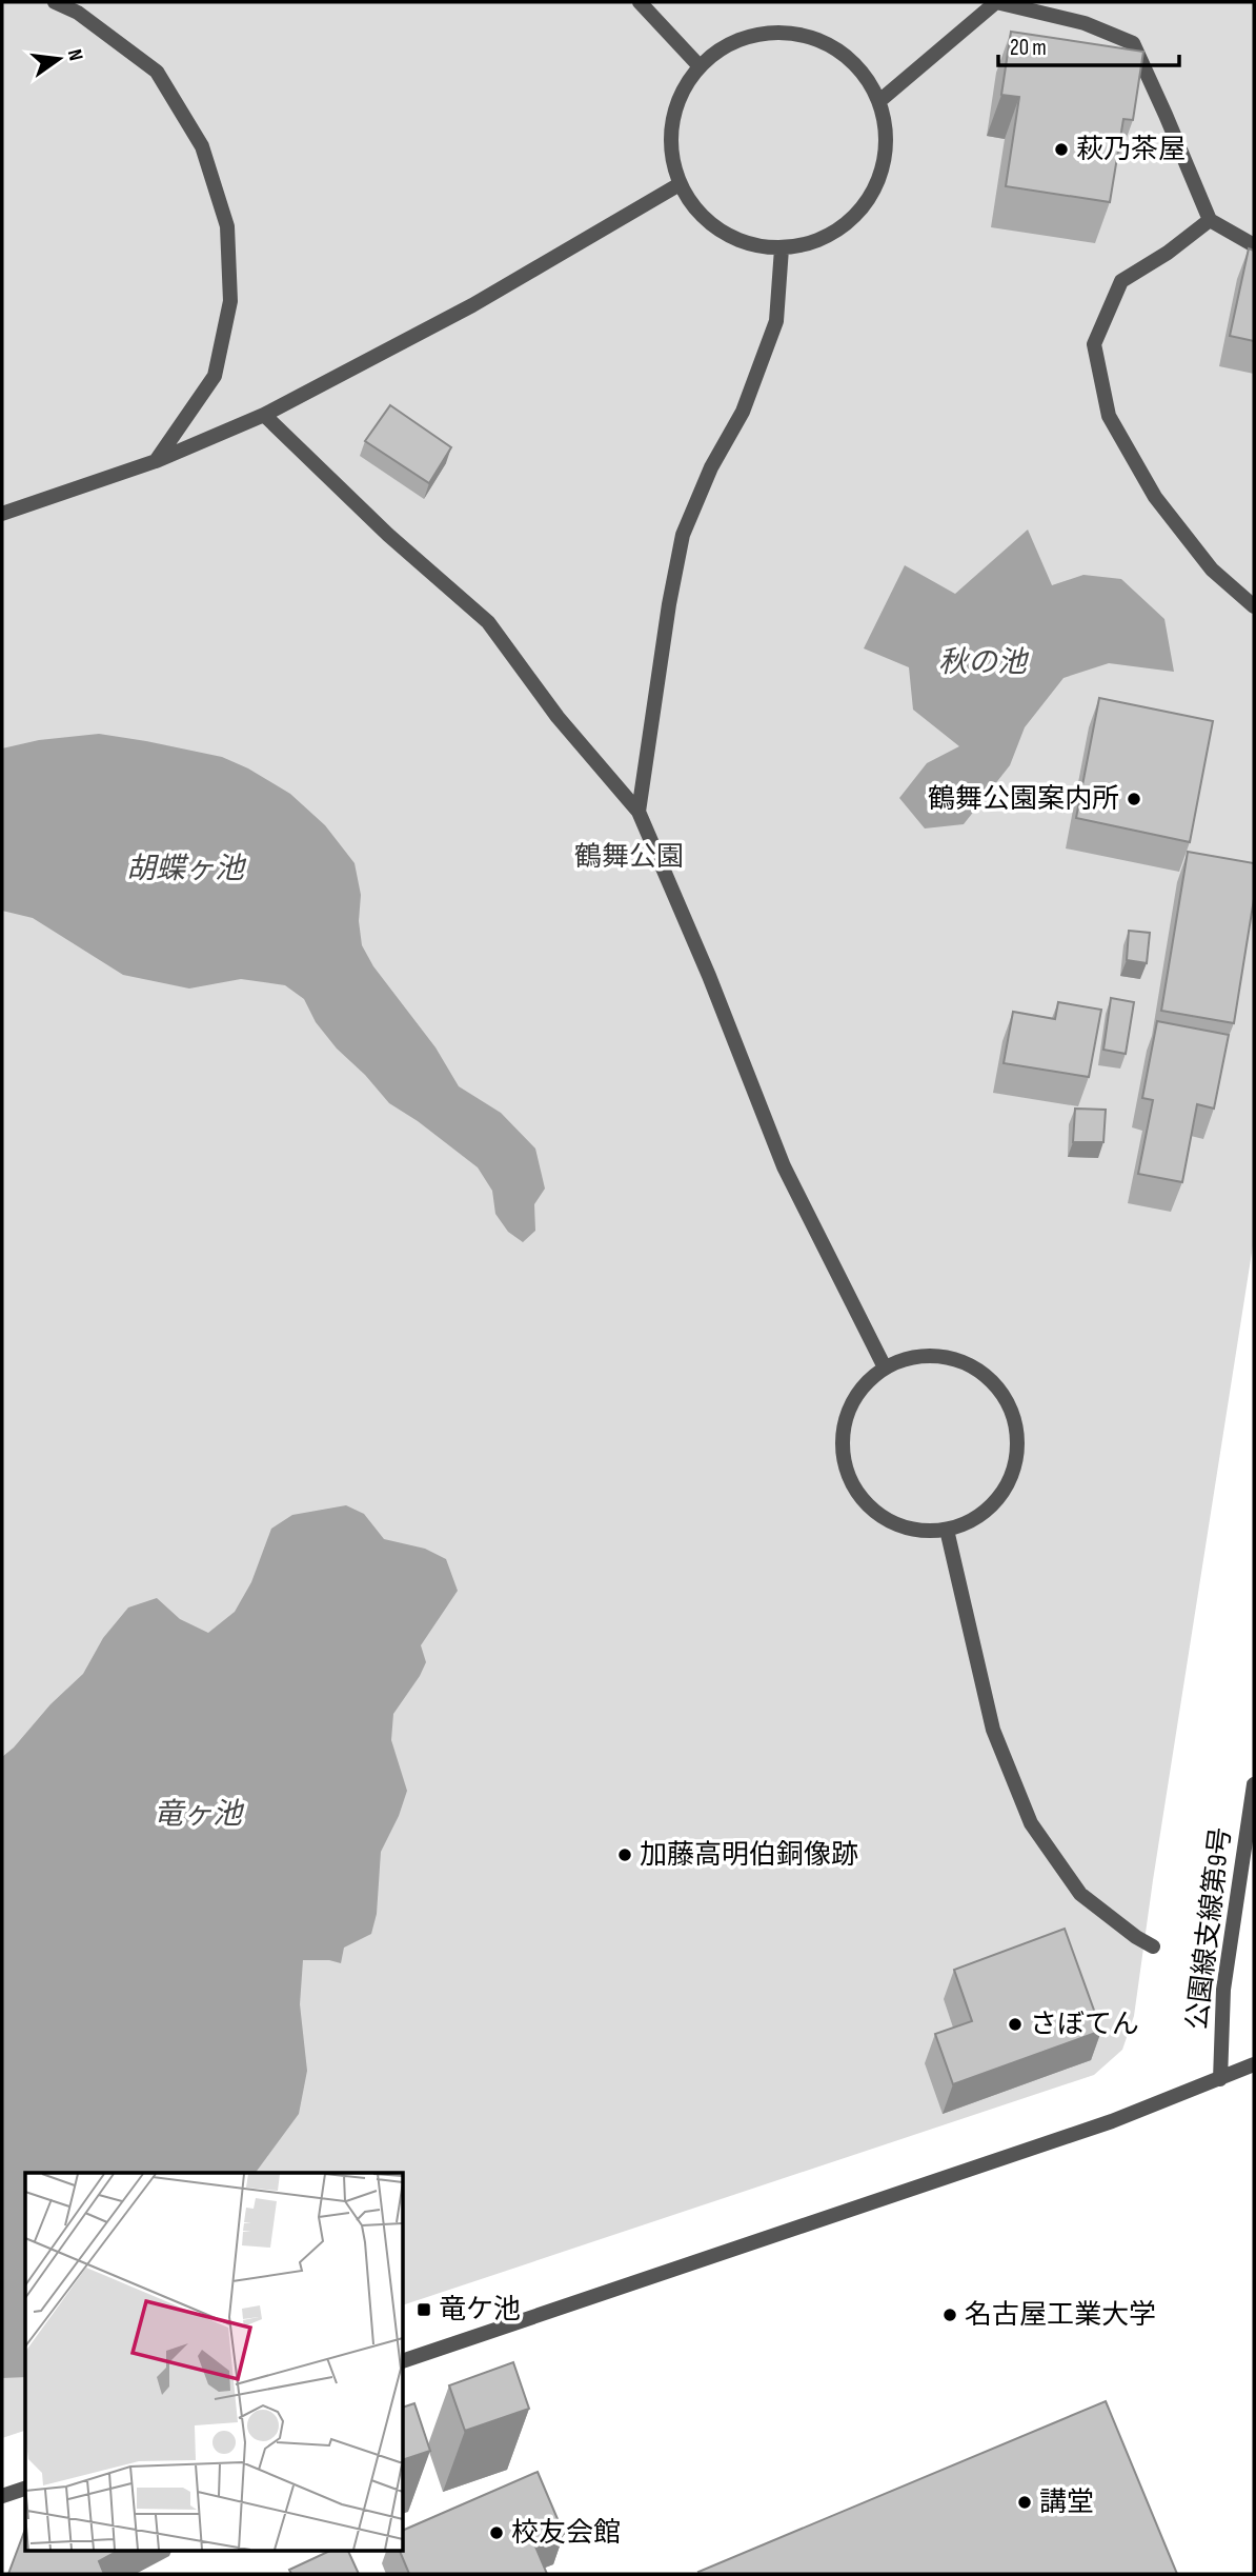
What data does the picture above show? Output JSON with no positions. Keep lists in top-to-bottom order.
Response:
{
  "streets": {
    "street": ["公園線支線第9号"]
  },
  "water": ["秋の池", "胡蝶ヶ池", "竜ヶ池"],
  "parks": ["鶴舞公園"],
  "places": {
    "other": [
      "萩乃茶屋",
      "鶴舞公園案内所",
      "加藤高明伯銅像跡",
      "さぼてん",
      "名古屋工業大学",
      "講堂",
      "校友会館"
    ],
    "transit": ["竜ケ池"]
  },
  "scale_bar": "20 m",
  "north": "right"
}
